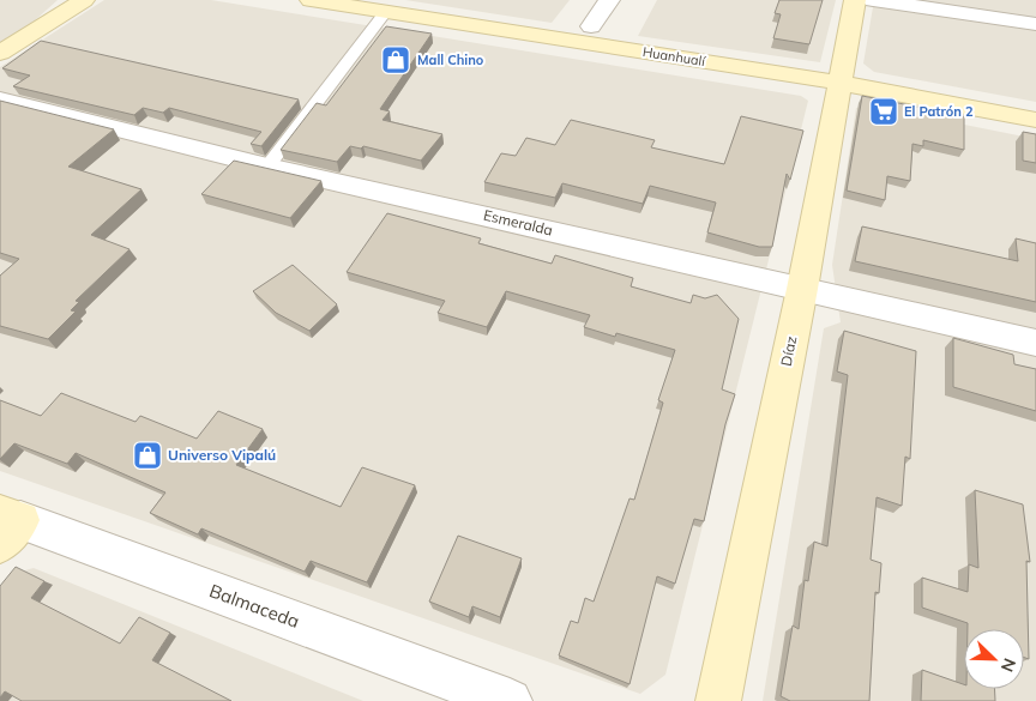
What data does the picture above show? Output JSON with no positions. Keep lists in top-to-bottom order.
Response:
{
  "streets": {
    "street": [
      "Huanhualí",
      "Esmeralda",
      "Díaz",
      "Balmaceda"
    ]
  },
  "crossings": [
    ["Huanhualí", "Díaz"],
    ["Esmeralda", "Díaz"]
  ],
  "places": {
    "shop": ["Mall Chino", "Universo Vipalú"],
    "supermarket": ["El Patrón 2"]
  },
  "north": "bottom right"
}
